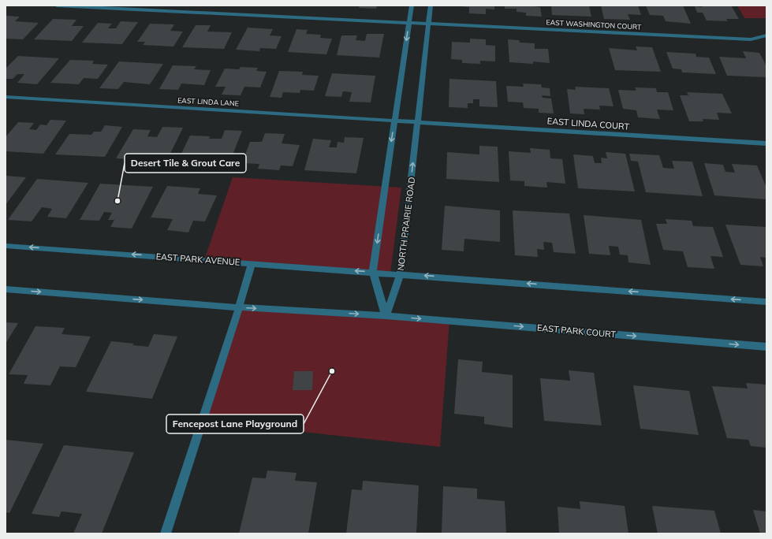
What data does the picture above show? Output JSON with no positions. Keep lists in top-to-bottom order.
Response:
{
  "streets": {
    "street": [
      "EAST WASHINGTON COURT",
      "EAST LINDA LANE",
      "EAST LINDA COURT",
      "NORTH PRAIRIE ROAD",
      "EAST PARK AVENUE",
      "EAST PARK COURT"
    ]
  },
  "crossings": [
    ["EAST WASHINGTON COURT", "NORTH PRAIRIE ROAD"],
    ["EAST LINDA LANE", "EAST LINDA COURT"],
    ["EAST LINDA COURT", "NORTH PRAIRIE ROAD"],
    ["NORTH PRAIRIE ROAD", "EAST PARK AVENUE"],
    ["NORTH PRAIRIE ROAD", "EAST PARK COURT"]
  ],
  "places": ["Desert Tile & Grout Care", "Fencepost Lane Playground"]
}
